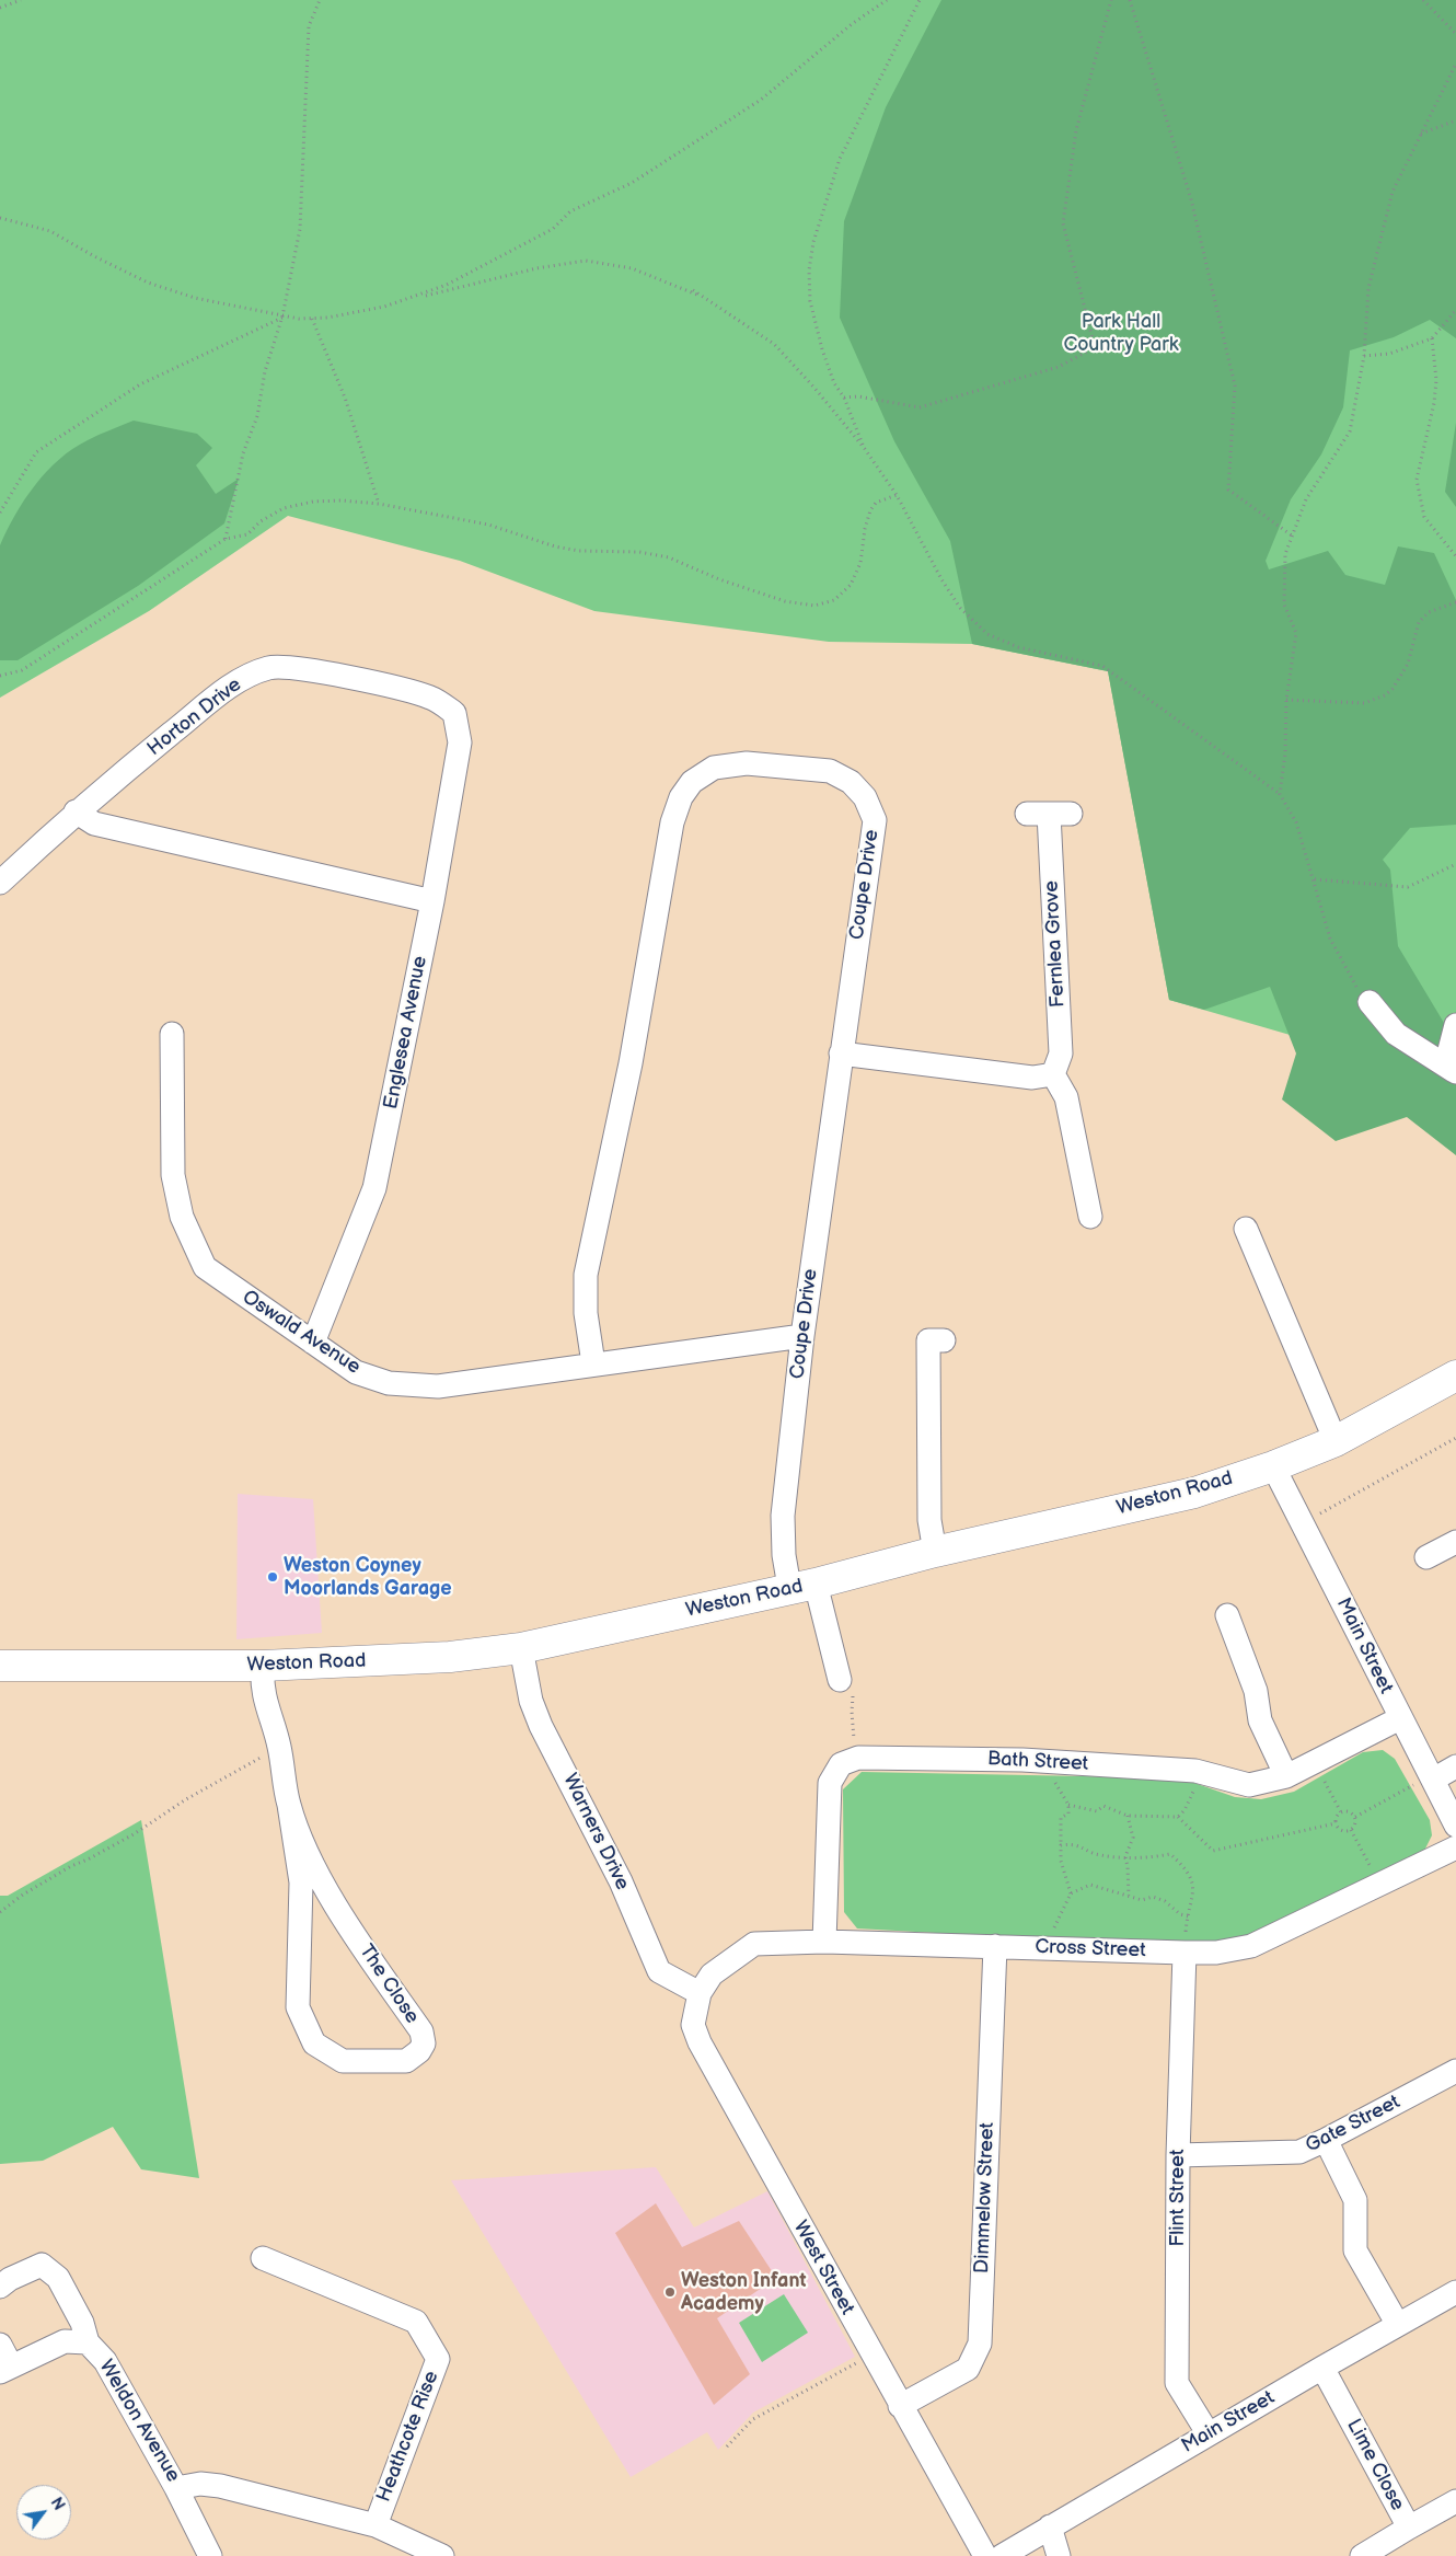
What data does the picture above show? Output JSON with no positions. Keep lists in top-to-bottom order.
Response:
{
  "streets": {
    "highway": ["Weston Road"],
    "street": [
      "Horton Drive",
      "Coupe Drive",
      "Fernlea Grove",
      "Englesea Avenue",
      "Oswald Avenue",
      "Main Street",
      "Bath Street",
      "Warners Drive",
      "Cross Street",
      "The Close",
      "Gate Street",
      "Dimmelow Street",
      "Flint Street",
      "West Street",
      "Weldon Avenue",
      "Heathcote Rise",
      "Lime Close"
    ]
  },
  "crossings": [
    ["Horton Drive", "Englesea Avenue"],
    ["Coupe Drive", "Oswald Avenue"],
    ["Coupe Drive", "Weston Road"],
    ["Englesea Avenue", "Oswald Avenue"],
    ["Weston Road", "Main Street"],
    ["Weston Road", "Warners Drive"],
    ["Weston Road", "The Close"],
    ["Main Street", "Bath Street"],
    ["Main Street", "Flint Street"],
    ["Main Street", "Lime Close"],
    ["Bath Street", "Cross Street"],
    ["Warners Drive", "Cross Street"],
    ["Warners Drive", "West Street"],
    ["Cross Street", "Dimmelow Street"],
    ["Cross Street", "Flint Street"],
    ["Cross Street", "West Street"],
    ["Gate Street", "Flint Street"],
    ["Dimmelow Street", "West Street"],
    ["Weldon Avenue", "Heathcote Rise"]
  ],
  "parks": ["Park Hall Country Park"],
  "places": ["Weston Coyney Moorlands Garage", "Weston Infant Academy"],
  "north": "top right"
}
